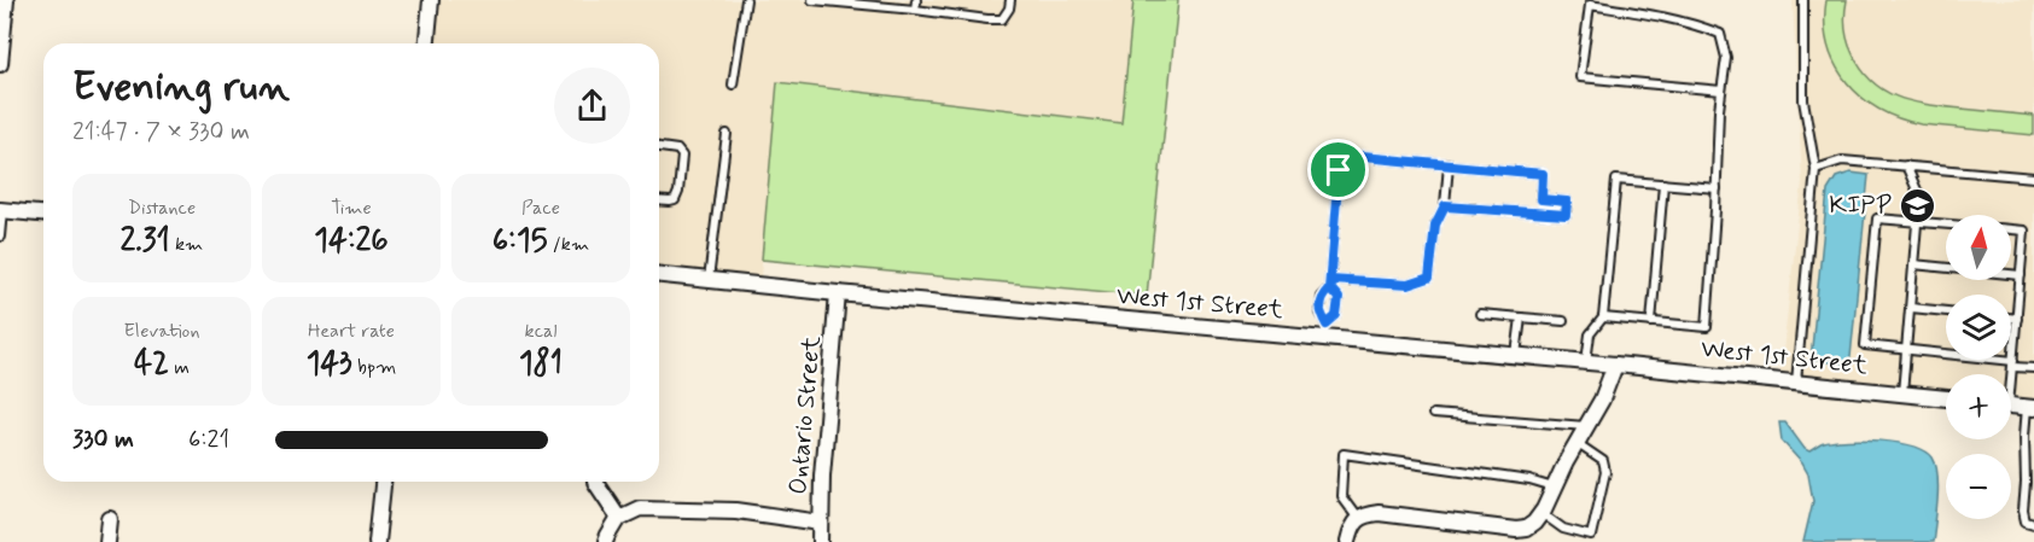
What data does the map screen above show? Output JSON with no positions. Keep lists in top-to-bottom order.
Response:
{
  "streets": {
    "street": ["West 1st Street", "Ontario Street"]
  },
  "crossings": [
    ["West 1st Street", "Ontario Street"]
  ],
  "places": {
    "school or university": ["KIPP"]
  },
  "north": "top",
  "page": {
    "heading": ["Evening run", "21:47 · 7 × 330 m"],
    "stats": [
      ["Distance", "2.31 km"],
      ["Time", "14:26"],
      ["Pace", "6:15 /km"],
      ["Elevation", "42 m"],
      ["Heart rate", "143 bpm"],
      ["kcal", "181"]
    ],
    "map_buttons": ["+", "−"],
    "list": [
      {
        "name": "330 m",
        "note": "6:21"
      }
    ]
  }
}
